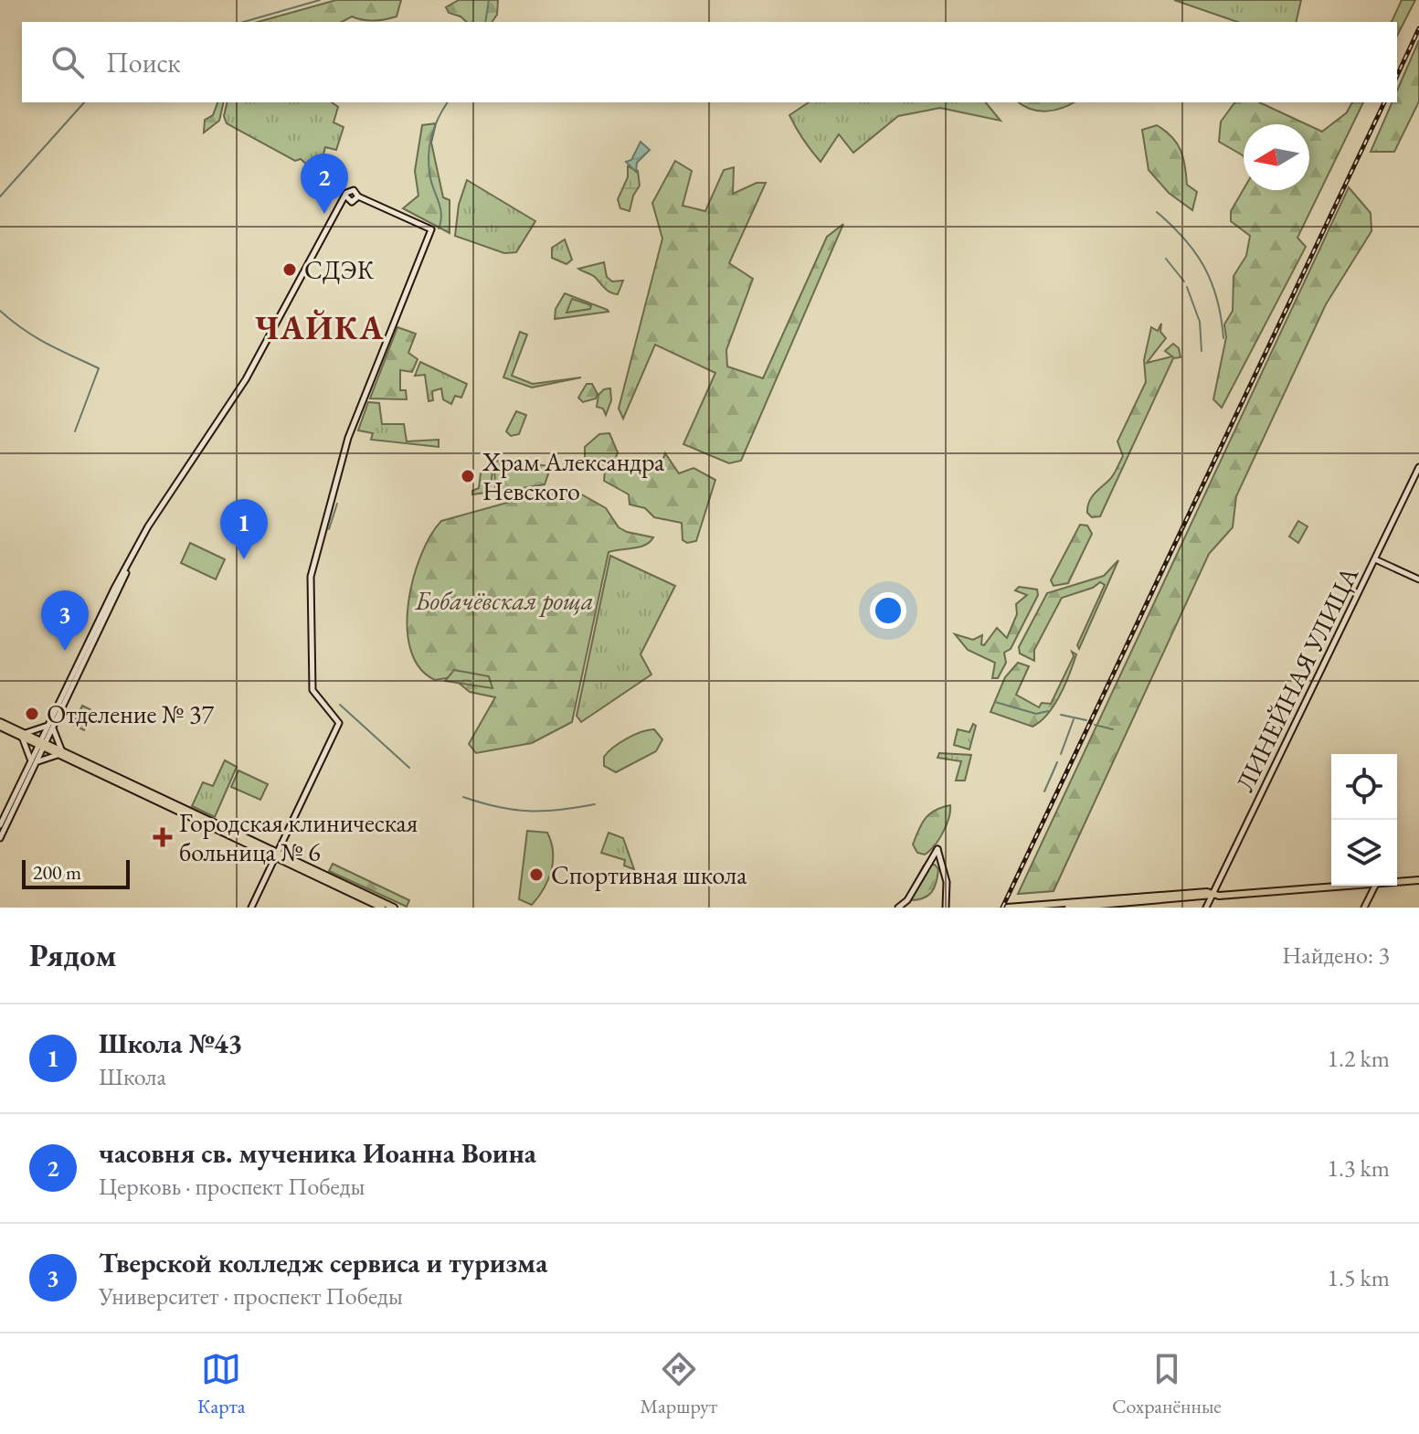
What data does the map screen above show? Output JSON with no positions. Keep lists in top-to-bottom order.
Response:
{
  "streets": {
    "street": ["ЛИНЕЙНАЯ УЛИЦА"]
  },
  "districts": ["ЧАЙКА"],
  "parks": ["Бобачёвская роща"],
  "places": {
    "other": [
      "СДЭК",
      "Храм Александра Невского",
      "Отделение № 37",
      "Спортивная школа"
    ],
    "health": ["Городская клиническая больница № 6"]
  },
  "scale_bar": "200 m",
  "north": "left",
  "page": {
    "search": "Поиск",
    "pins": ["2", "1", "3"],
    "scale": "200 m",
    "heading": ["Рядом", "Найдено: 3"],
    "list": [
      {
        "mark": "1",
        "name": "Школа №43",
        "note": "Школа",
        "value": "1.2 km"
      },
      {
        "mark": "2",
        "name": "часовня св. мученика Иоанна Воина",
        "note": "Церковь · проспект Победы",
        "value": "1.3 km"
      },
      {
        "mark": "3",
        "name": "Тверской колледж сервиса и туризма",
        "note": "Университет · проспект Победы",
        "value": "1.5 km"
      }
    ],
    "nav": ["Карта", "Маршрут", "Сохранённые"]
  }
}
